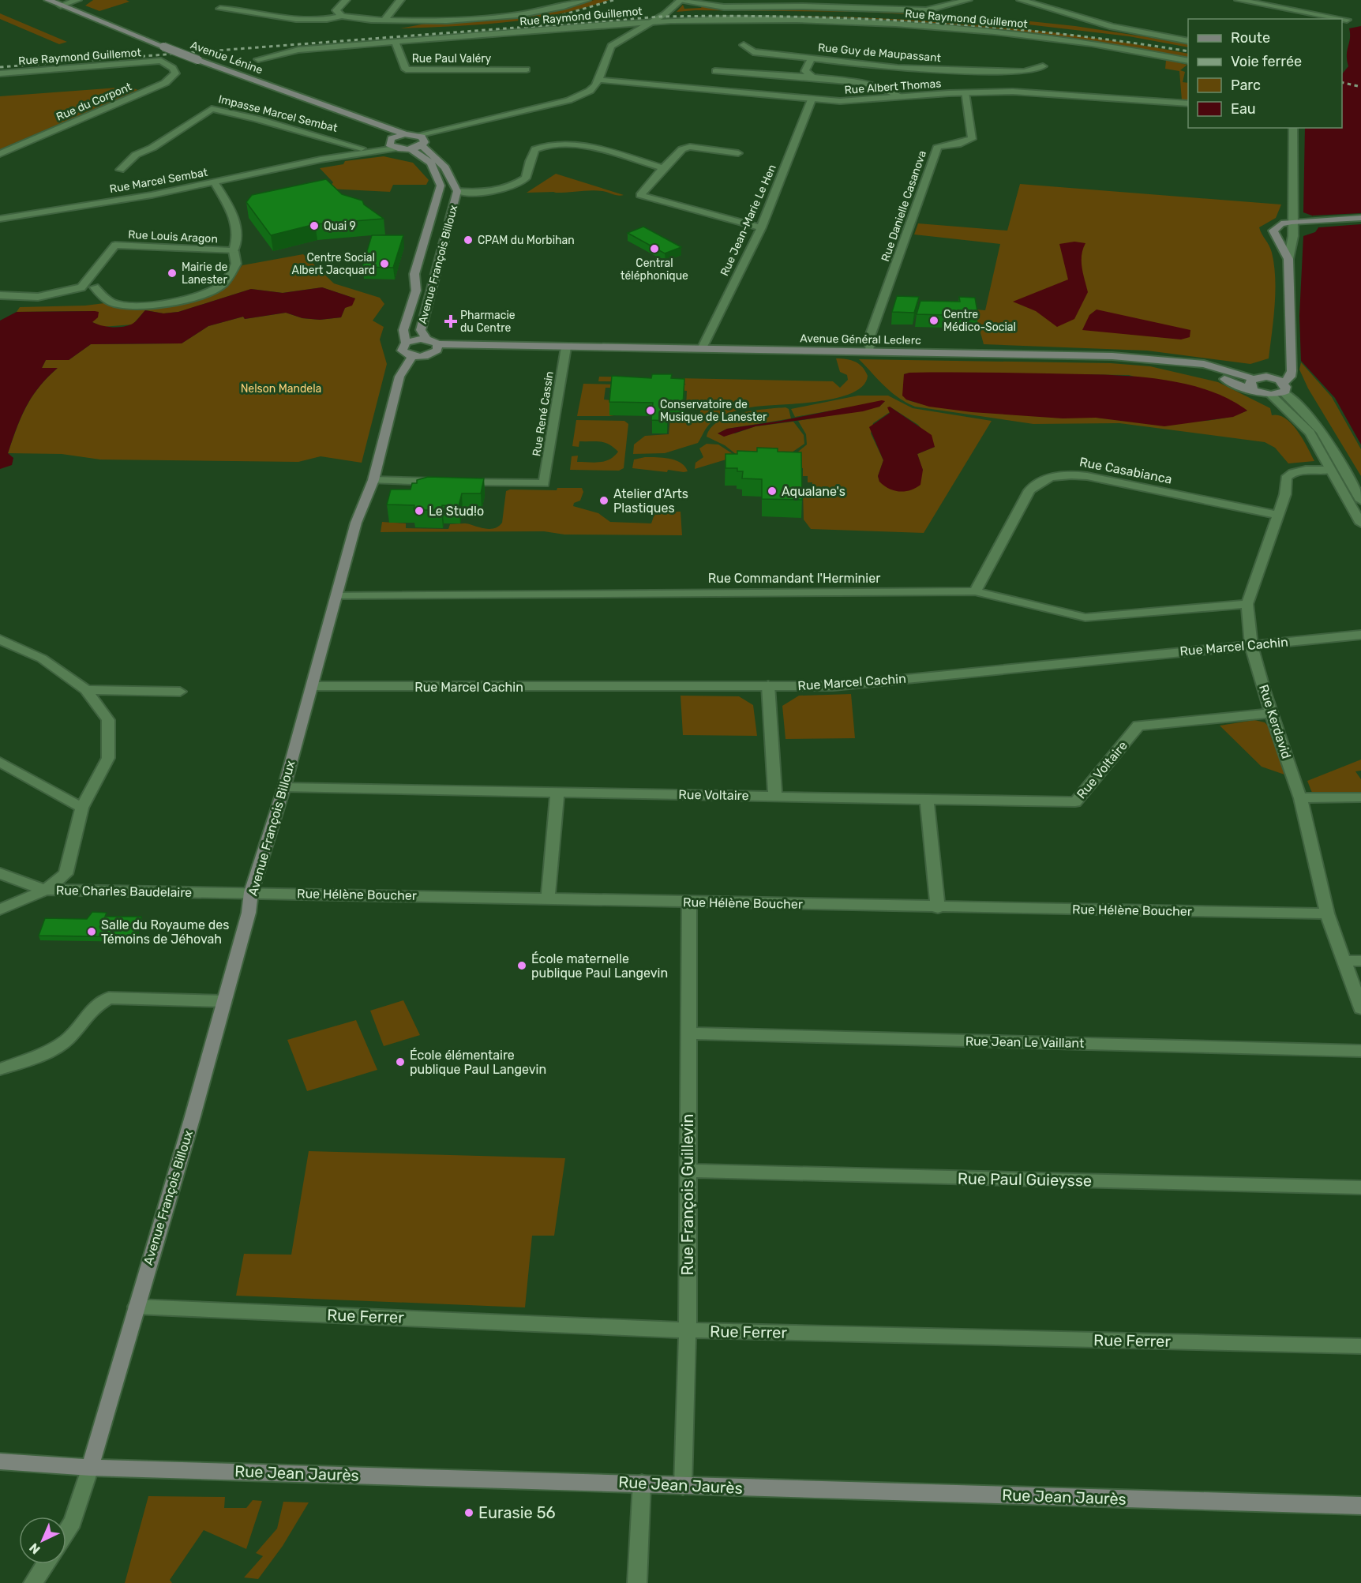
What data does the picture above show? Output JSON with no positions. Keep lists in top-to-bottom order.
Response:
{
  "streets": {
    "main road": [
      "Avenue Lénine",
      "Avenue François Billoux",
      "Avenue Général Leclerc",
      "Rue Jean Jaurès"
    ],
    "street": [
      "Rue Raymond Guillemot",
      "Rue Guy de Maupassant",
      "Rue Paul Valéry",
      "Rue Albert Thomas",
      "Rue du Corpont",
      "Impasse Marcel Sembat",
      "Rue Marcel Sembat",
      "Rue Danielle Casanova",
      "Rue Jean-Marie Le Hen",
      "Rue Louis Aragon",
      "Rue René Cassin",
      "Rue Casabianca",
      "Rue Commandant l'Herminier",
      "Rue Marcel Cachin",
      "Rue Kerdavid",
      "Rue Voltaire",
      "Rue Charles Baudelaire",
      "Rue Hélène Boucher",
      "Rue Jean Le Vaillant",
      "Rue Paul Guieysse",
      "Rue François Guillevin",
      "Rue Ferrer"
    ]
  },
  "crossings": [
    ["Rue Raymond Guillemot", "Rue Paul Valéry"],
    ["Rue Raymond Guillemot", "Rue du Corpont"],
    ["Avenue Lénine", "Rue Marcel Sembat"],
    ["Rue Albert Thomas", "Rue Danielle Casanova"],
    ["Rue Albert Thomas", "Rue Jean-Marie Le Hen"],
    ["Impasse Marcel Sembat", "Rue Marcel Sembat"],
    ["Rue Marcel Sembat", "Rue Louis Aragon"],
    ["Rue Danielle Casanova", "Avenue Général Leclerc"],
    ["Rue Jean-Marie Le Hen", "Avenue Général Leclerc"],
    ["Avenue François Billoux", "Avenue Général Leclerc"],
    ["Avenue François Billoux", "Rue René Cassin"],
    ["Avenue François Billoux", "Rue Commandant l'Herminier"],
    ["Avenue François Billoux", "Rue Marcel Cachin"],
    ["Avenue François Billoux", "Rue Voltaire"],
    ["Avenue François Billoux", "Rue Charles Baudelaire"],
    ["Avenue François Billoux", "Rue Hélène Boucher"],
    ["Avenue François Billoux", "Rue Ferrer"],
    ["Avenue François Billoux", "Rue Jean Jaurès"],
    ["Avenue Général Leclerc", "Rue René Cassin"],
    ["Rue Casabianca", "Rue Commandant l'Herminier"],
    ["Rue Casabianca", "Rue Kerdavid"],
    ["Rue Commandant l'Herminier", "Rue Kerdavid"],
    ["Rue Marcel Cachin", "Rue Kerdavid"],
    ["Rue Kerdavid", "Rue Voltaire"],
    ["Rue Kerdavid", "Rue Hélène Boucher"],
    ["Rue Charles Baudelaire", "Rue Hélène Boucher"],
    ["Rue Hélène Boucher", "Rue François Guillevin"],
    ["Rue Jean Le Vaillant", "Rue François Guillevin"],
    ["Rue Paul Guieysse", "Rue François Guillevin"],
    ["Rue François Guillevin", "Rue Ferrer"],
    ["Rue François Guillevin", "Rue Jean Jaurès"]
  ],
  "parks": ["Nelson Mandela"],
  "places": {
    "other": [
      "Quai 9",
      "CPAM du Morbihan",
      "Central téléphonique",
      "Centre Social Albert Jacquard",
      "Mairie de Lanester",
      "Centre Médico-Social",
      "Conservatoire de Musique de Lanester",
      "Aqualane's",
      "Atelier d'Arts Plastiques",
      "Le Stud!o",
      "Salle du Royaume des Témoins de Jéhovah",
      "École maternelle publique Paul Langevin",
      "École élémentaire publique Paul Langevin",
      "Eurasie 56"
    ],
    "health": ["Pharmacie du Centre"]
  },
  "legend": [
    "Route",
    "Voie ferrée",
    "Parc",
    "Eau"
  ],
  "north": "bottom left"
}
